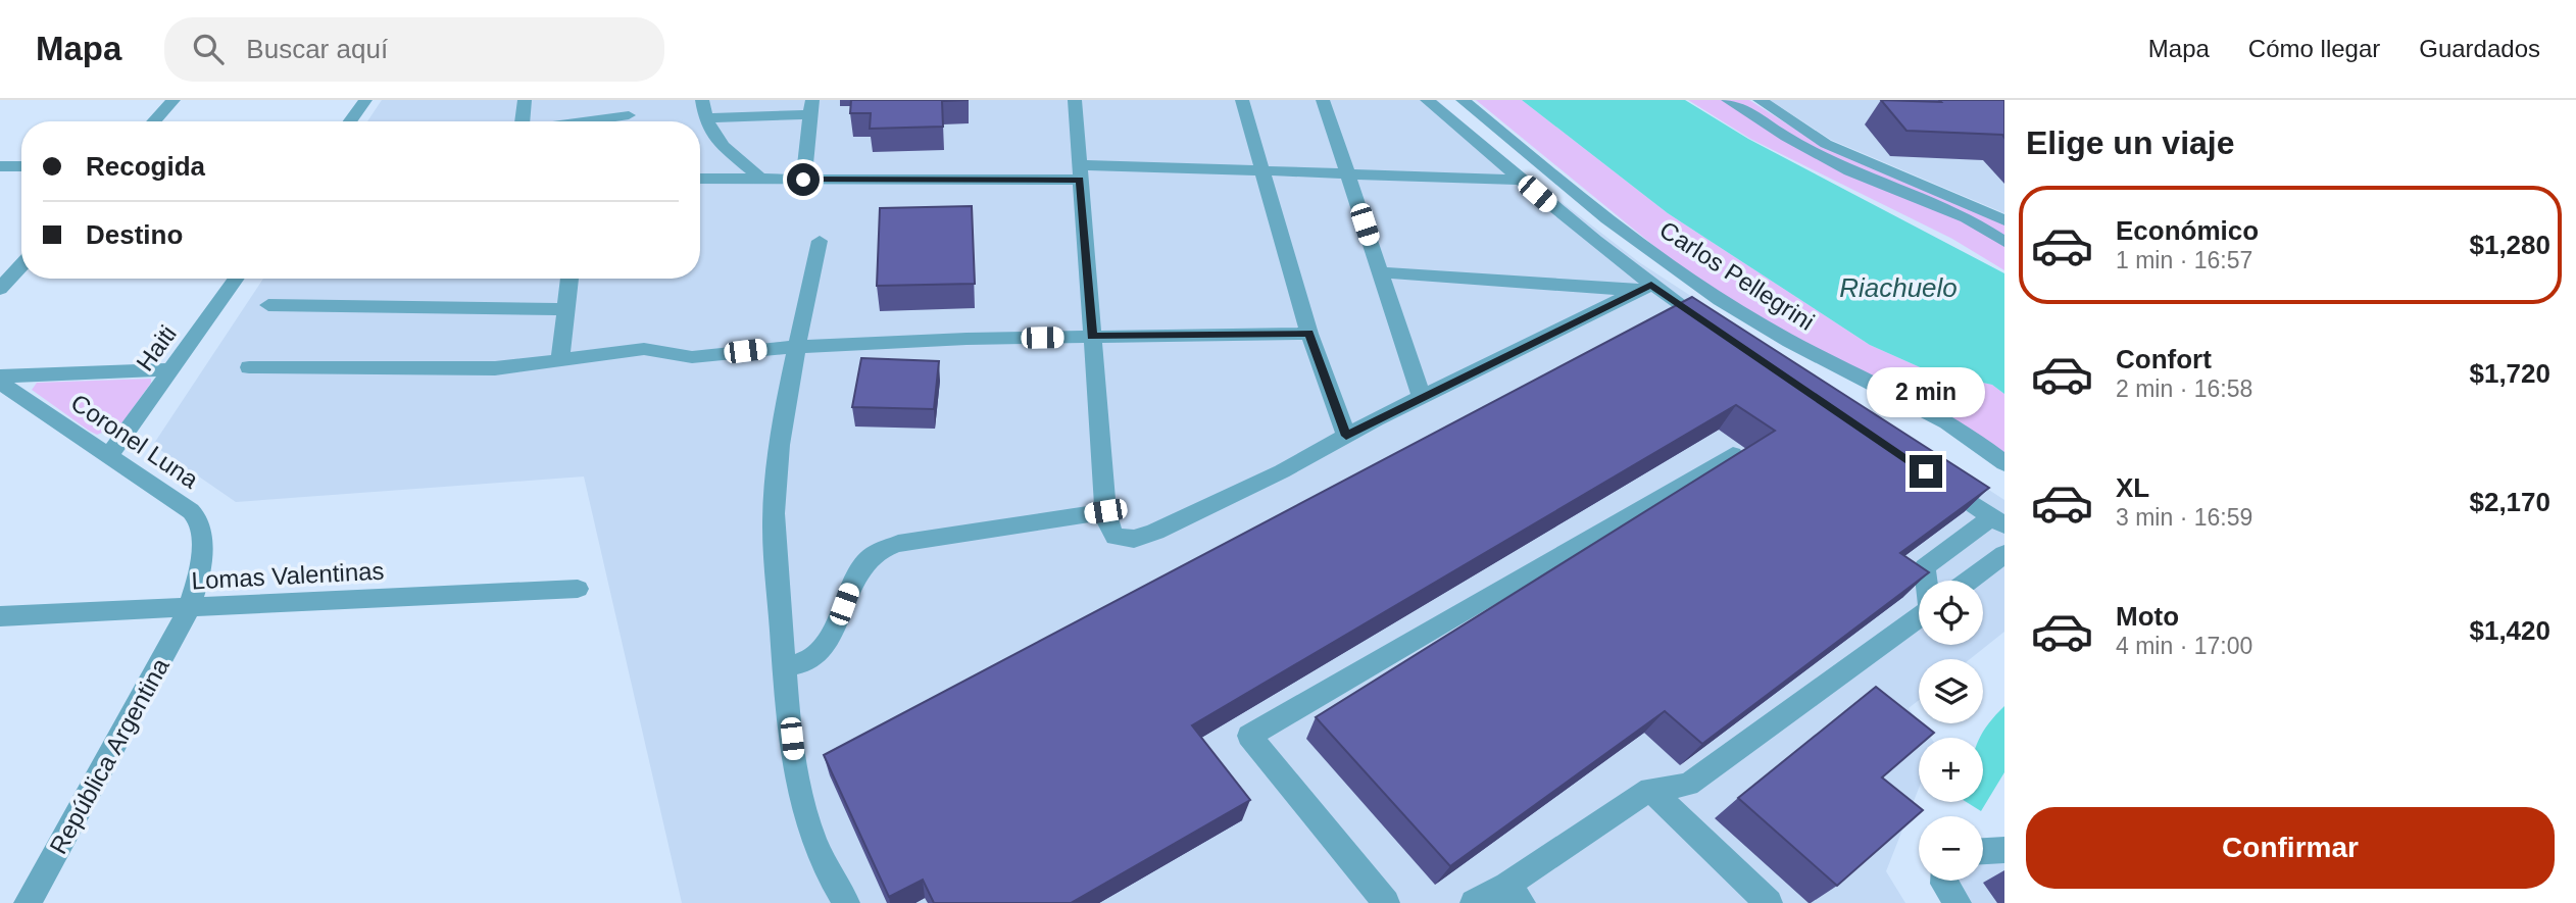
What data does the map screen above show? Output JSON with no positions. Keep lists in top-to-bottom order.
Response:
{
  "streets": {
    "street": [
      "Carlos Pellegrini",
      "Haiti",
      "Coronel Luna",
      "Lomas Valentinas",
      "República Argentina"
    ]
  },
  "crossings": [
    ["Haiti", "Coronel Luna"],
    ["Coronel Luna", "Lomas Valentinas"],
    ["Coronel Luna", "República Argentina"],
    ["Lomas Valentinas", "República Argentina"]
  ],
  "water": ["Riachuelo"],
  "page": {
    "header": "Mapa",
    "search": "Buscar aquí",
    "nav": ["Mapa", "Cómo llegar", "Guardados"],
    "heading": "Elige un viaje",
    "banner": ["Recogida", "Destino"],
    "list": [
      {
        "name": "Económico",
        "note": "1 min · 16:57",
        "value": "$1,280"
      },
      {
        "name": "Confort",
        "note": "2 min · 16:58",
        "value": "$1,720"
      },
      {
        "name": "XL",
        "note": "3 min · 16:59",
        "value": "$2,170"
      },
      {
        "name": "Moto",
        "note": "4 min · 17:00",
        "value": "$1,420"
      }
    ],
    "bubble": "2 min",
    "map_buttons": ["+", "−"],
    "buttons": "Confirmar"
  }
}
